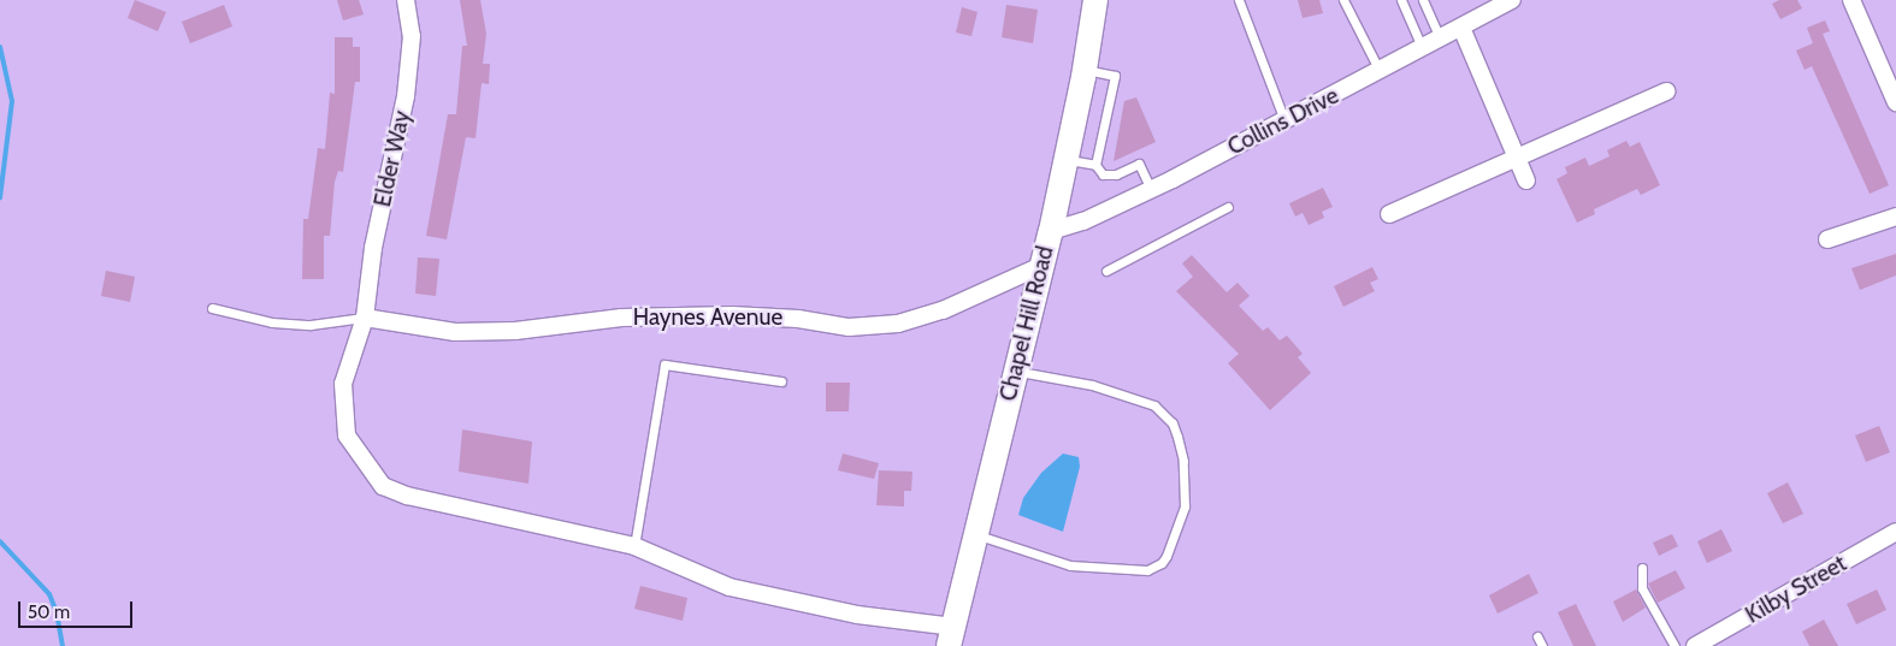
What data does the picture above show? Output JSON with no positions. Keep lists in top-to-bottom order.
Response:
{
  "streets": {
    "main road": ["Chapel Hill Road"],
    "street": [
      "Collins Drive",
      "Elder Way",
      "Haynes Avenue",
      "Kilby Street"
    ]
  },
  "crossings": [
    ["Collins Drive", "Chapel Hill Road"],
    ["Elder Way", "Haynes Avenue"],
    ["Elder Way", "Chapel Hill Road"],
    ["Haynes Avenue", "Chapel Hill Road"]
  ],
  "scale_bar": "50 m"
}
